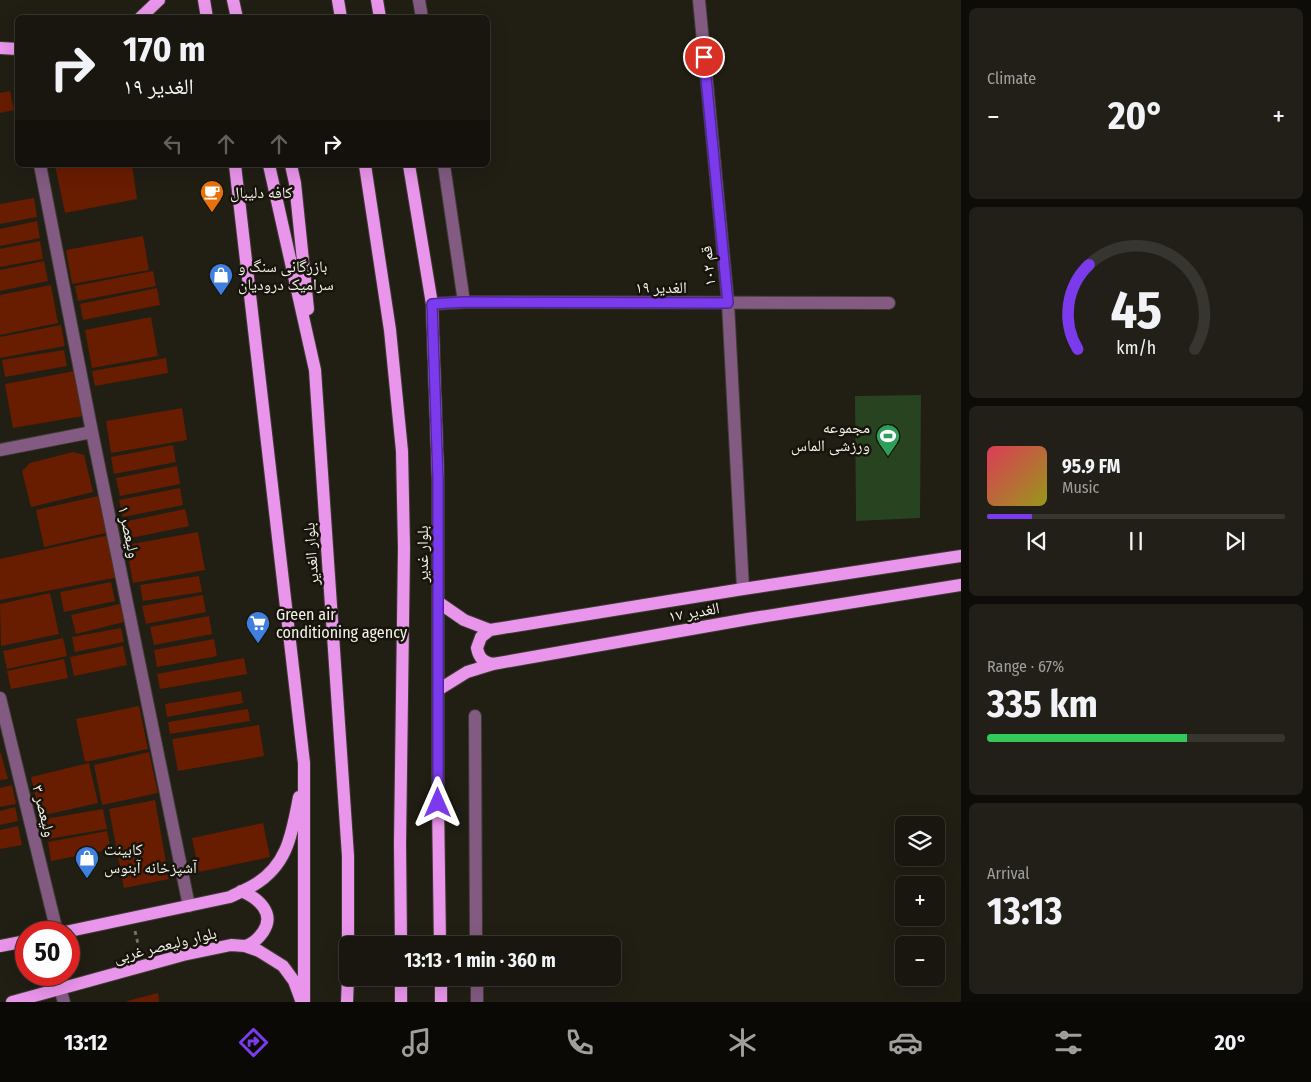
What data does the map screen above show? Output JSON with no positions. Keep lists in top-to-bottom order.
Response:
{
  "streets": {
    "main road": [
      "بلوار الغدیر",
      "بلوار غدیر",
      "الغدیر ۱۷",
      "بلوار ولیعصر غربی"
    ],
    "street": [
      "قم ۱۰۲",
      "الغدیر ۱۹",
      "ولیعصر ۱",
      "ولیعصر ۳"
    ]
  },
  "crossings": [
    ["قم ۱۰۲", "الغدیر ۱۹"],
    ["قم ۱۰۲", "الغدیر ۱۷"],
    ["الغدیر ۱۹", "بلوار غدیر"],
    ["ولیعصر ۱", "بلوار ولیعصر غربی"],
    ["بلوار غدیر", "الغدیر ۱۷"]
  ],
  "places": {
    "cafe": ["کافه دلیبال"],
    "shop": ["بازرگانی سنگ و سرامیک درودیان", "کابینت آشپزخانه آبنوس"],
    "sports": ["مجموعه ورزشی الماس"],
    "supermarket": ["Green air conditioning agency"]
  },
  "page": {
    "tile": [
      "Climate",
      ["Range · 67%", "335 km"],
      ["Arrival", "13:13"]
    ],
    "turn": ["170 m", "الغدیر ۱۹"],
    "heat": ["−", "20°", "+"],
    "song": ["95.9 FM", "Music"],
    "map_buttons": ["+", "−"],
    "limit": "50",
    "trip": "13:13 · 1 min · 360 m",
    "tabs": ["13:12", "20°"],
    "gauge": ["45", "km/h"]
  }
}
